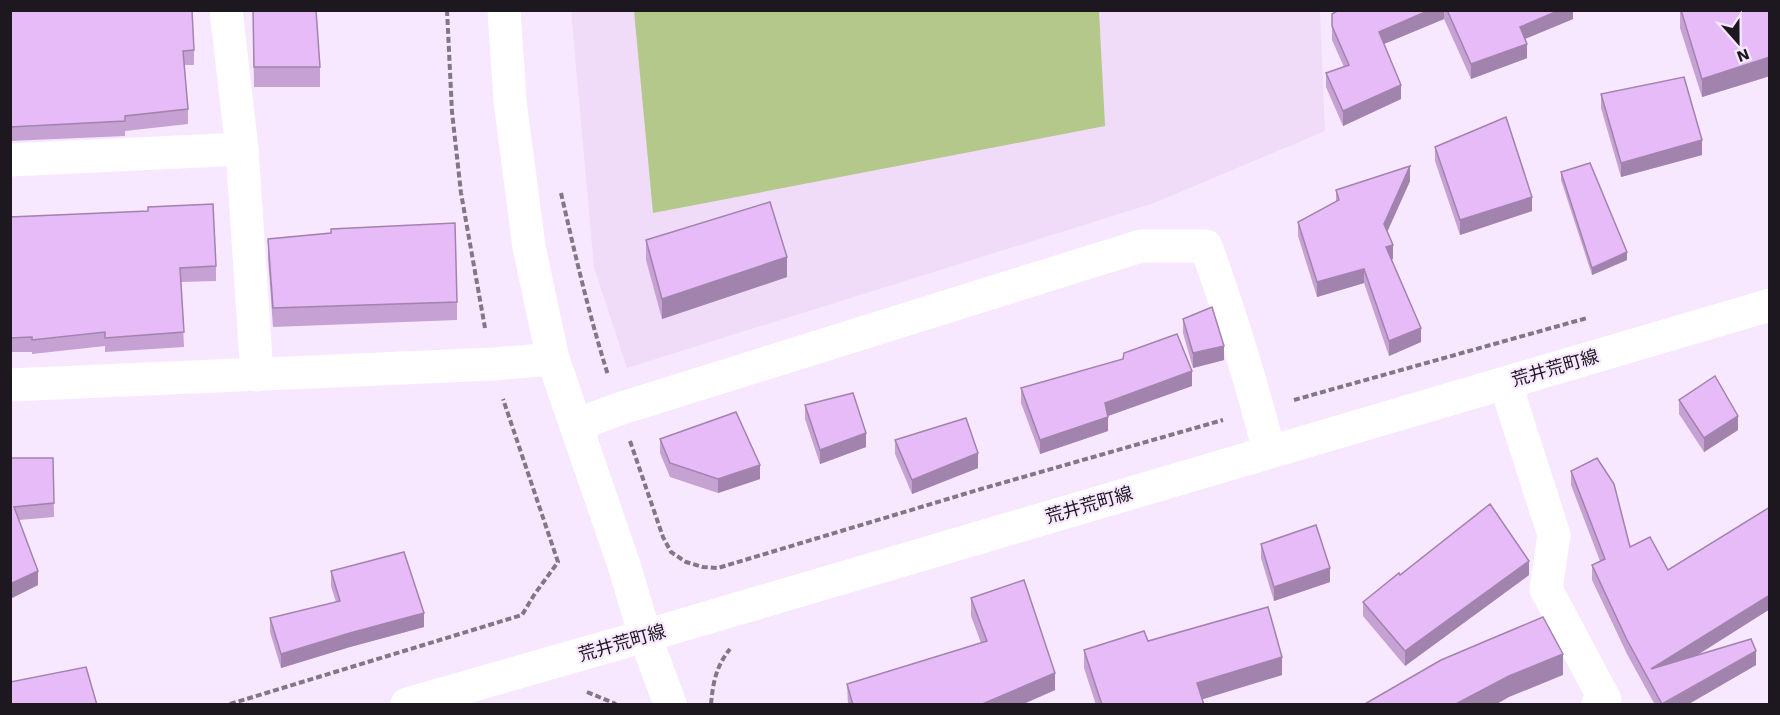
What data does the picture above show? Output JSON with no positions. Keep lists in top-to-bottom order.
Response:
{
  "streets": {
    "street": ["荒井荒町線"]
  },
  "north": "bottom"
}
